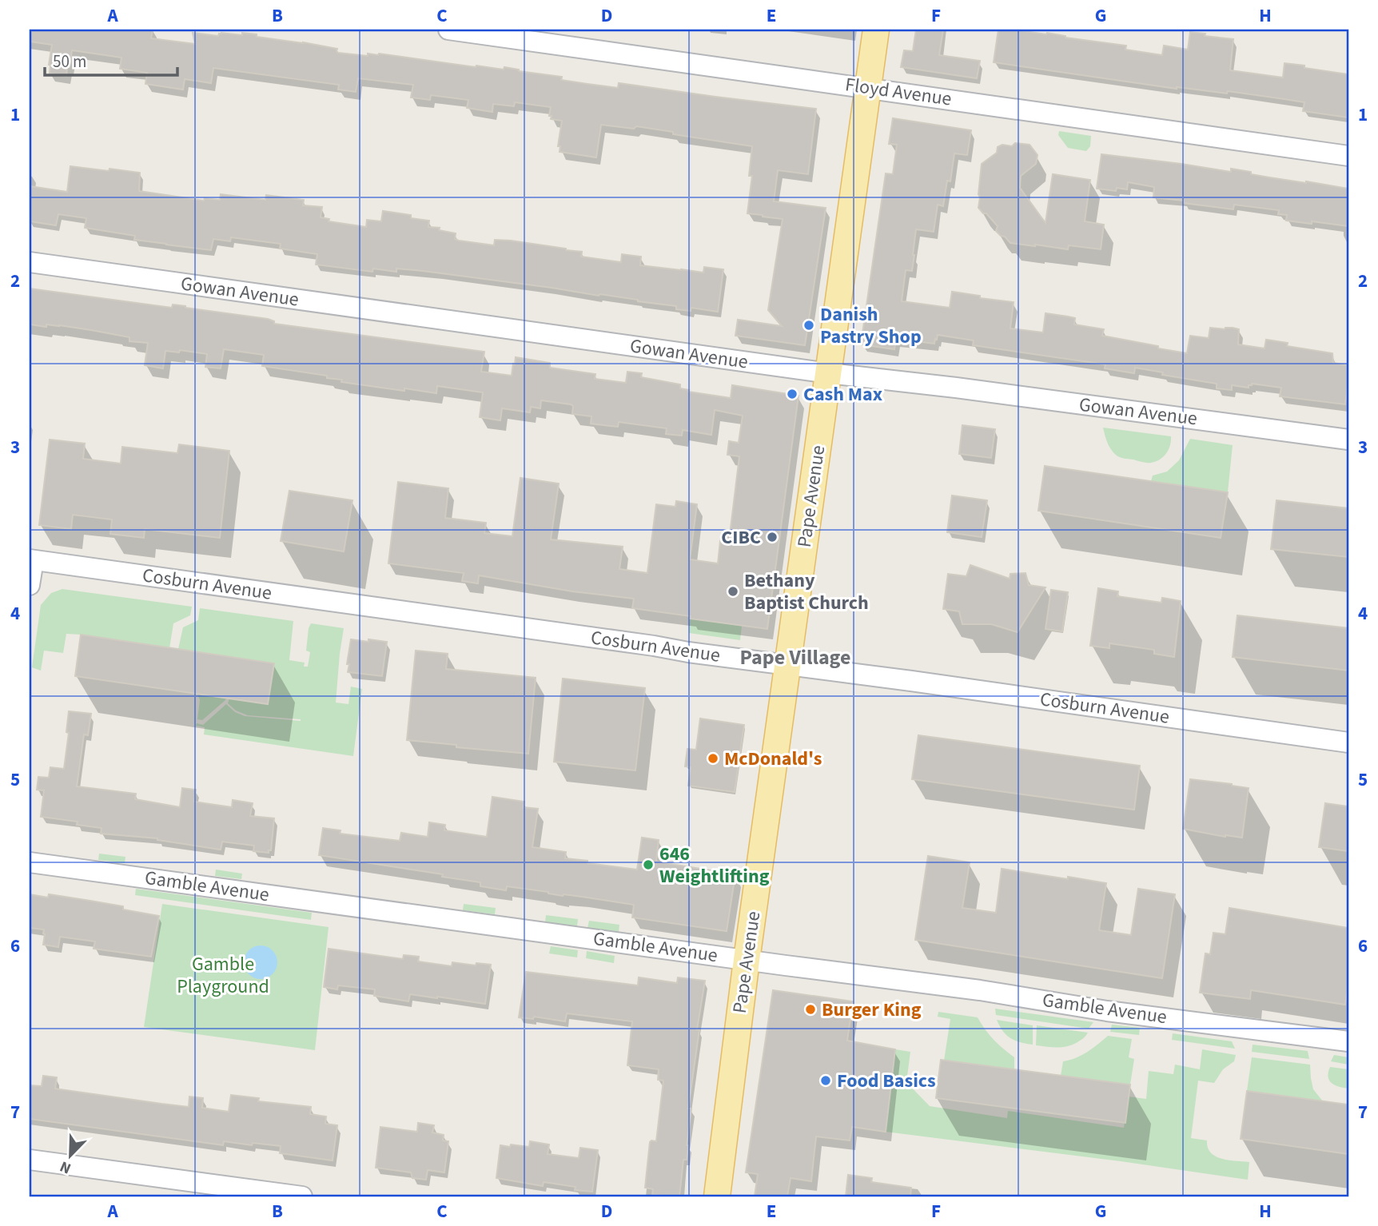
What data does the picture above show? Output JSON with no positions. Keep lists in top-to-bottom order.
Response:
{
  "streets": {
    "main road": ["Pape Avenue"],
    "street": [
      "Floyd Avenue",
      "Gowan Avenue",
      "Cosburn Avenue",
      "Gamble Avenue"
    ]
  },
  "crossings": [
    ["Floyd Avenue", "Pape Avenue"],
    ["Gowan Avenue", "Pape Avenue"],
    ["Pape Avenue", "Cosburn Avenue"],
    ["Pape Avenue", "Gamble Avenue"]
  ],
  "districts": ["Pape Village"],
  "parks": ["Gamble Playground"],
  "places": [
    "Danish Pastry Shop",
    "Cash Max",
    "CIBC",
    "Bethany Baptist Church",
    "McDonald's",
    "646 Weightlifting",
    "Burger King",
    "Food Basics"
  ],
  "scale_bar": "50 m",
  "north": "bottom left",
  "grid": {
    "columns": [
      "A",
      "B",
      "C",
      "D",
      "E",
      "F",
      "G",
      "H"
    ],
    "rows": [
      "1",
      "2",
      "3",
      "4",
      "5",
      "6",
      "7"
    ]
  }
}
